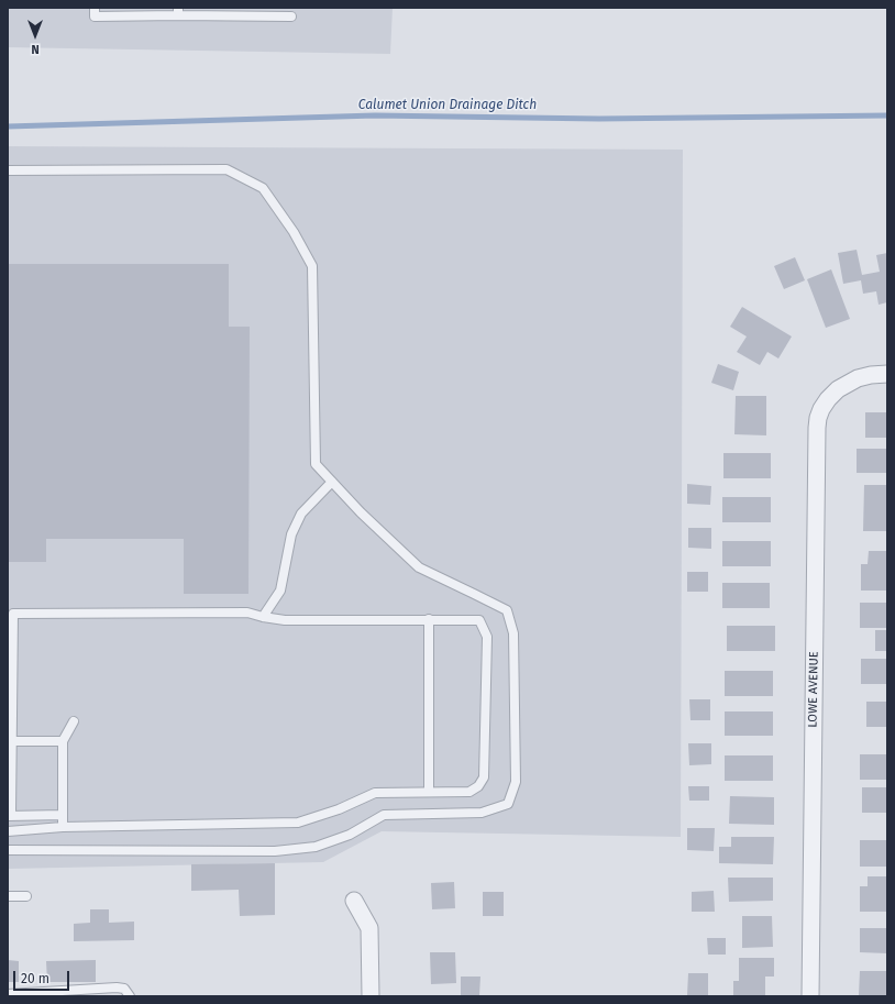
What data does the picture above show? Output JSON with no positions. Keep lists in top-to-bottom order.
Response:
{
  "streets": {
    "street": ["LOWE AVENUE"]
  },
  "water": ["Calumet Union Drainage Ditch"],
  "scale_bar": "20 m",
  "north": "bottom"
}
